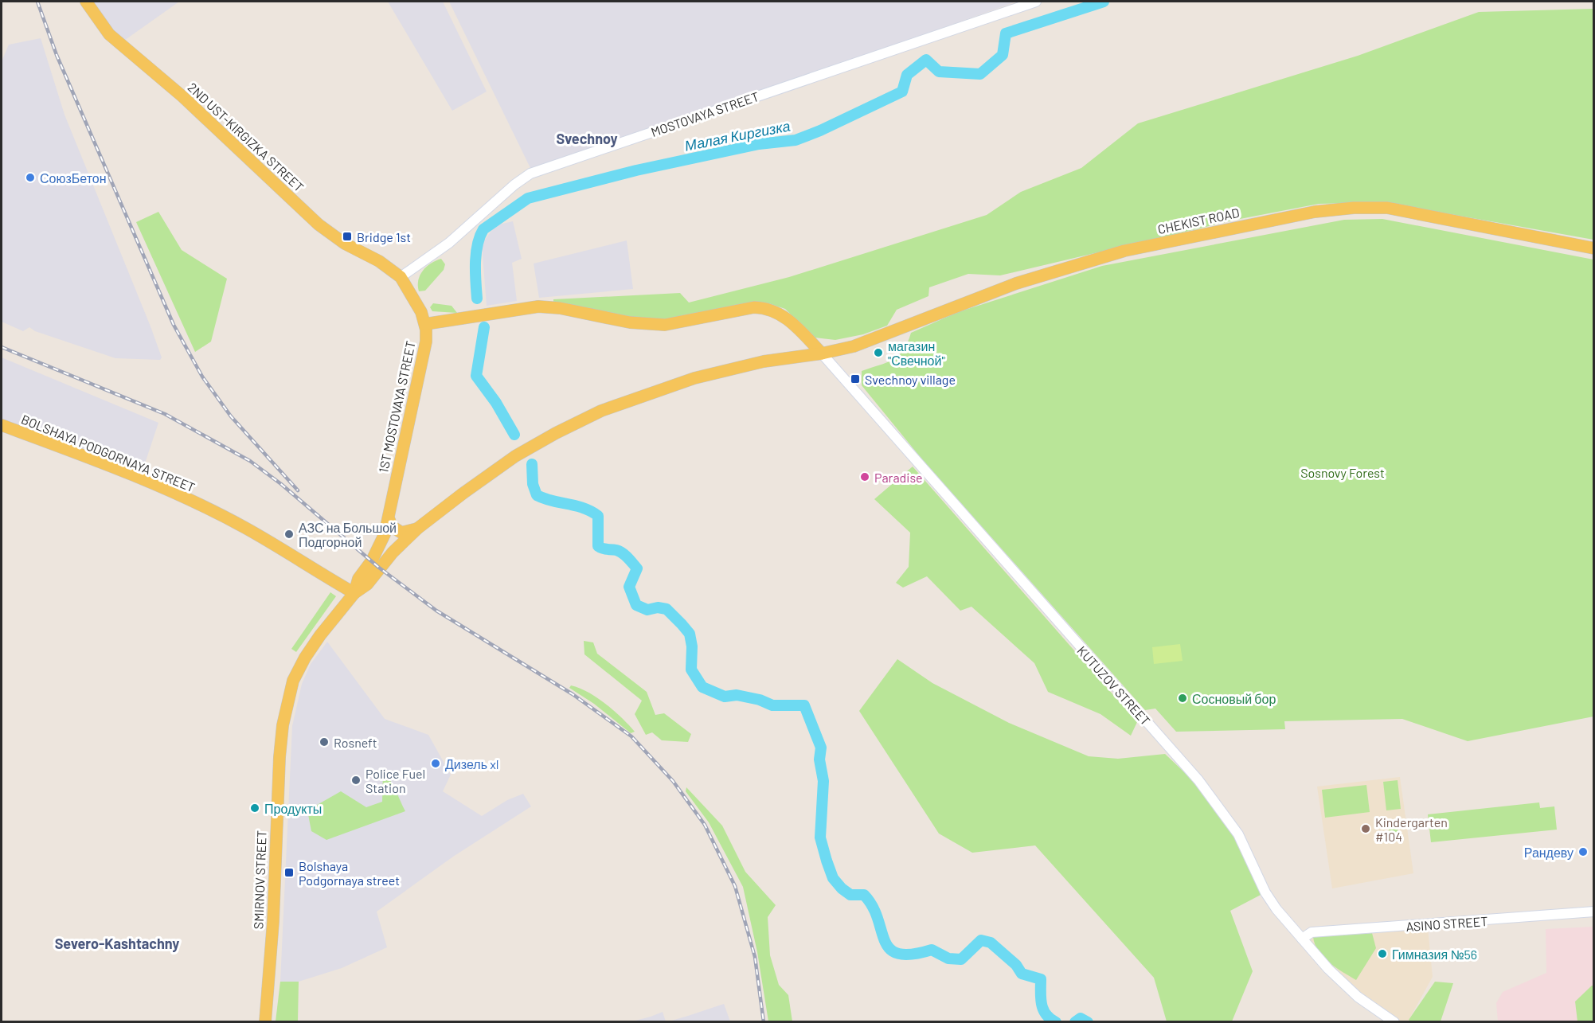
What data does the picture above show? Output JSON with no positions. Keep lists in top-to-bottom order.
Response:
{
  "streets": {
    "main road": [
      "2ND UST-KIRGIZKA STREET",
      "CHEKIST ROAD",
      "1ST MOSTOVAYA STREET",
      "BOLSHAYA PODGORNAYA STREET"
    ],
    "street": ["MOSTOVAYA STREET", "KUTUZOV STREET", "ASINO STREET"]
  },
  "crossings": [
    ["MOSTOVAYA STREET", "2ND UST-KIRGIZKA STREET"],
    ["MOSTOVAYA STREET", "1ST MOSTOVAYA STREET"],
    ["2ND UST-KIRGIZKA STREET", "1ST MOSTOVAYA STREET"],
    ["CHEKIST ROAD", "1ST MOSTOVAYA STREET"],
    ["CHEKIST ROAD", "BOLSHAYA PODGORNAYA STREET"],
    ["CHEKIST ROAD", "KUTUZOV STREET"],
    ["1ST MOSTOVAYA STREET", "BOLSHAYA PODGORNAYA STREET"],
    ["KUTUZOV STREET", "ASINO STREET"]
  ],
  "districts": ["Svechnoy", "Severo-Kashtachny"],
  "water": ["Малая Киргизка"],
  "parks": ["Sosnovy Forest"],
  "places": {
    "other": [
      "СоюзБетон",
      "магазин \"Свечной\"",
      "Paradise",
      "АЗС на Большой Подгорной",
      "Сосновый бор",
      "Rosneft",
      "Дизель xl",
      "Police Fuel Station",
      "Продукты",
      "Kindergarten #104",
      "Рандеву",
      "Гимназия №56"
    ],
    "transit": ["Bridge 1st", "Svechnoy village", "Bolshaya Podgornaya street"]
  }
}
